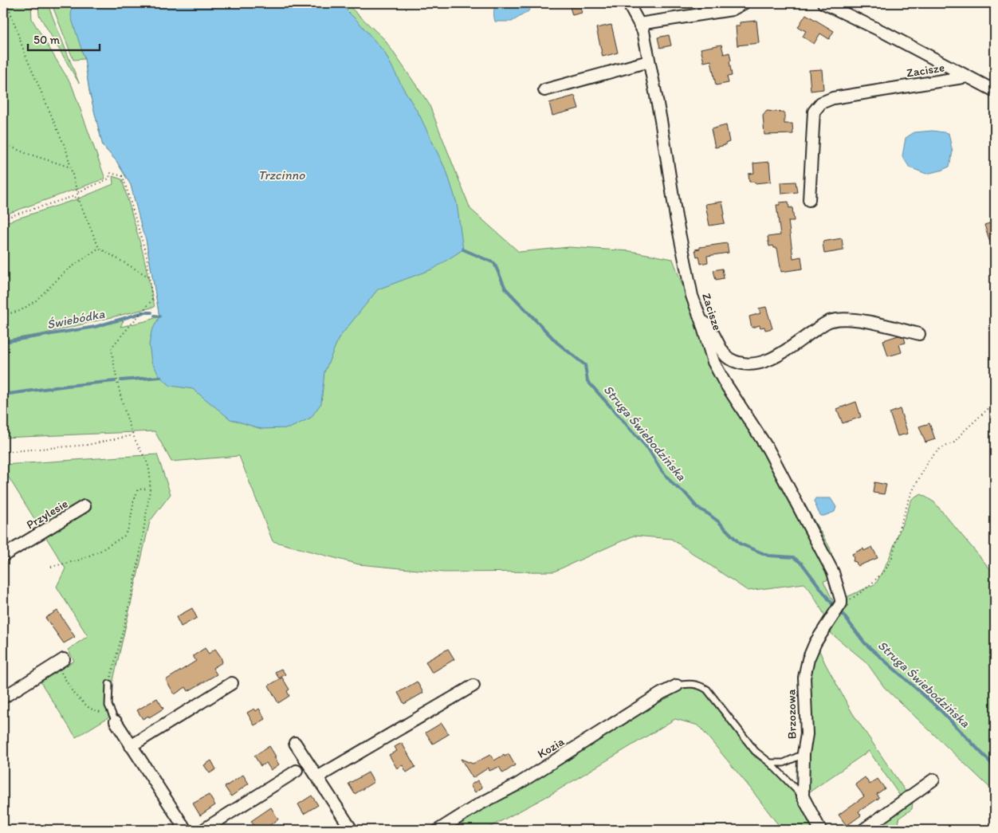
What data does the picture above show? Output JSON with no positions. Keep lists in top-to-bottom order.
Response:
{
  "streets": {
    "street": [
      "Zacisze",
      "Przylesie",
      "Brzozowa",
      "Kozia"
    ]
  },
  "crossings": [
    ["Zacisze", "Brzozowa"]
  ],
  "water": ["Trzcinno", "Świebódka", "Struga Świebodzińska"],
  "scale_bar": "50 m"
}
